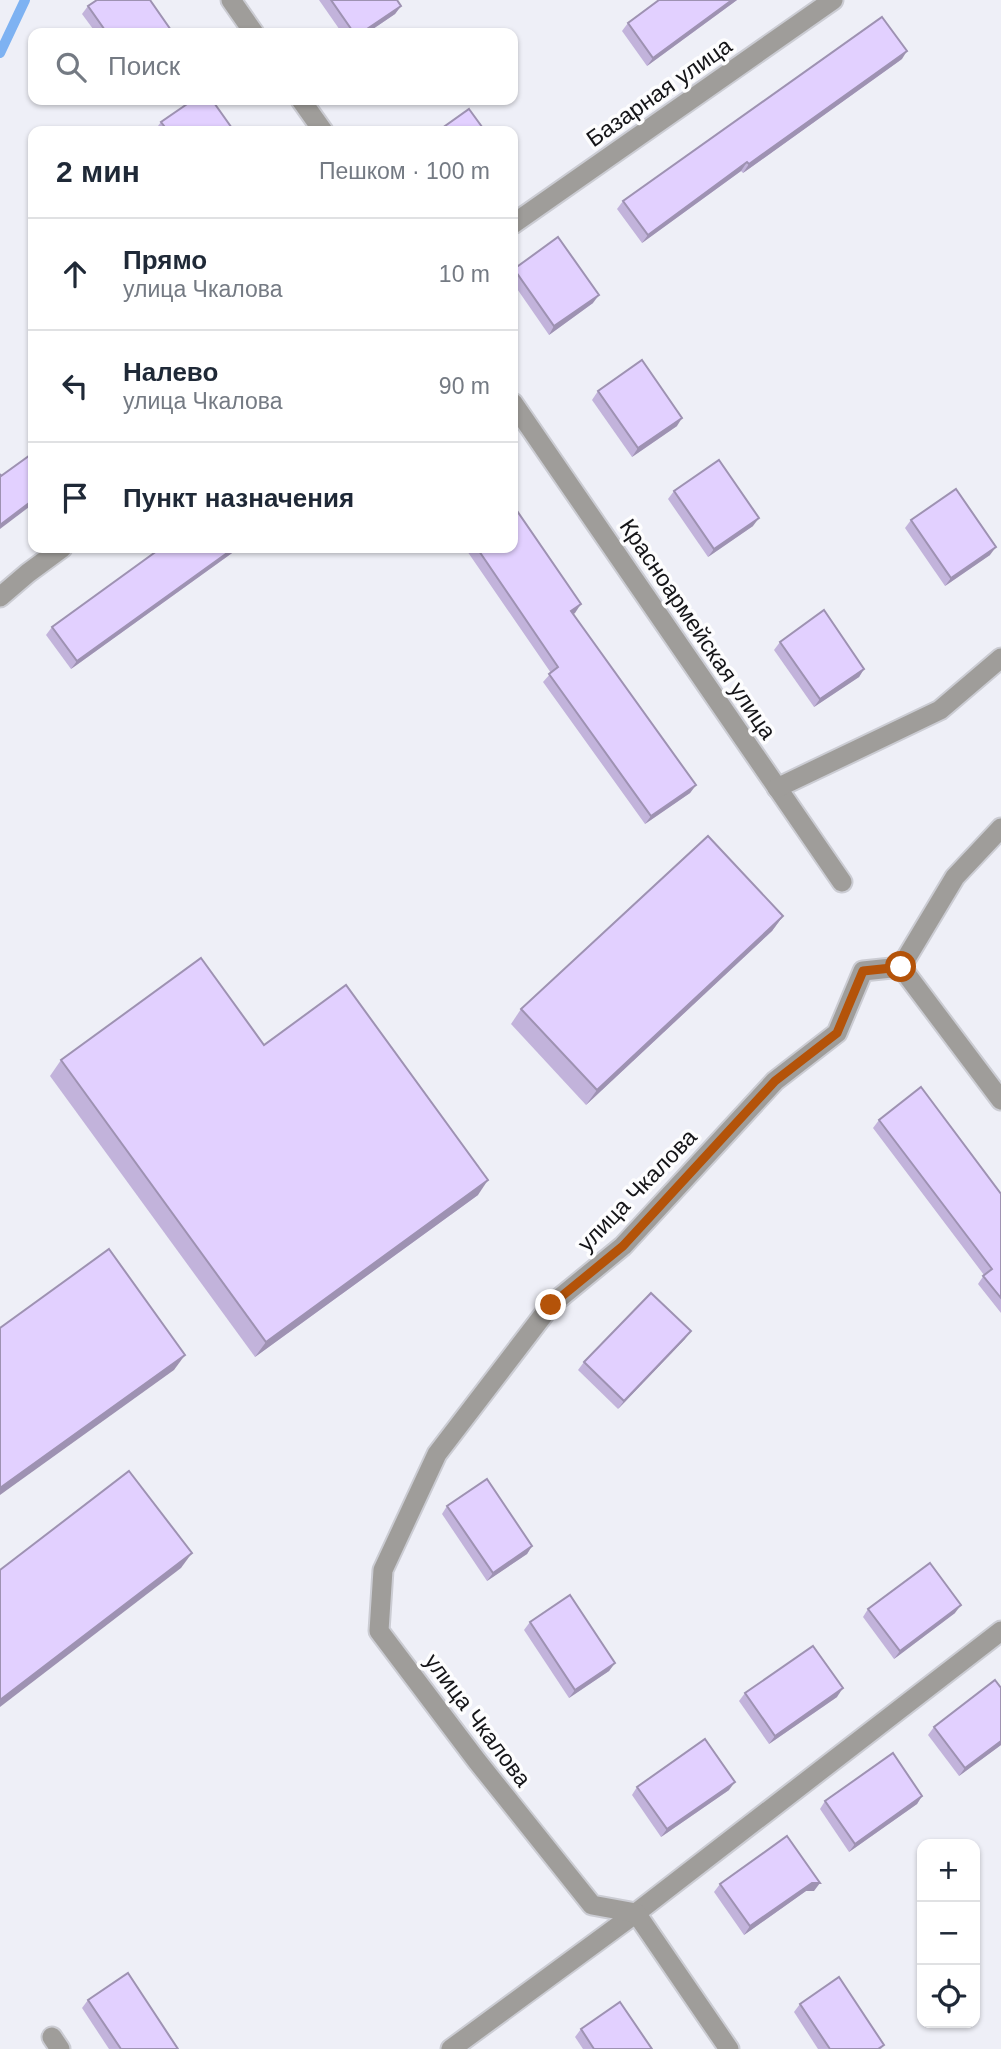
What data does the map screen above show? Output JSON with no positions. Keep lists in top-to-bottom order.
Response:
{
  "streets": {
    "street": ["Базарная улица", "Красноармейская улица", "улица Чкалова"]
  },
  "page": {
    "search": "Поиск",
    "heading": ["2 мин", "Пешком · 100 m"],
    "list": [
      ["Прямо", "улица Чкалова", "10 m"],
      ["Налево", "улица Чкалова", "90 m"],
      "Пункт назначения"
    ],
    "map_buttons": ["+", "−"]
  }
}
